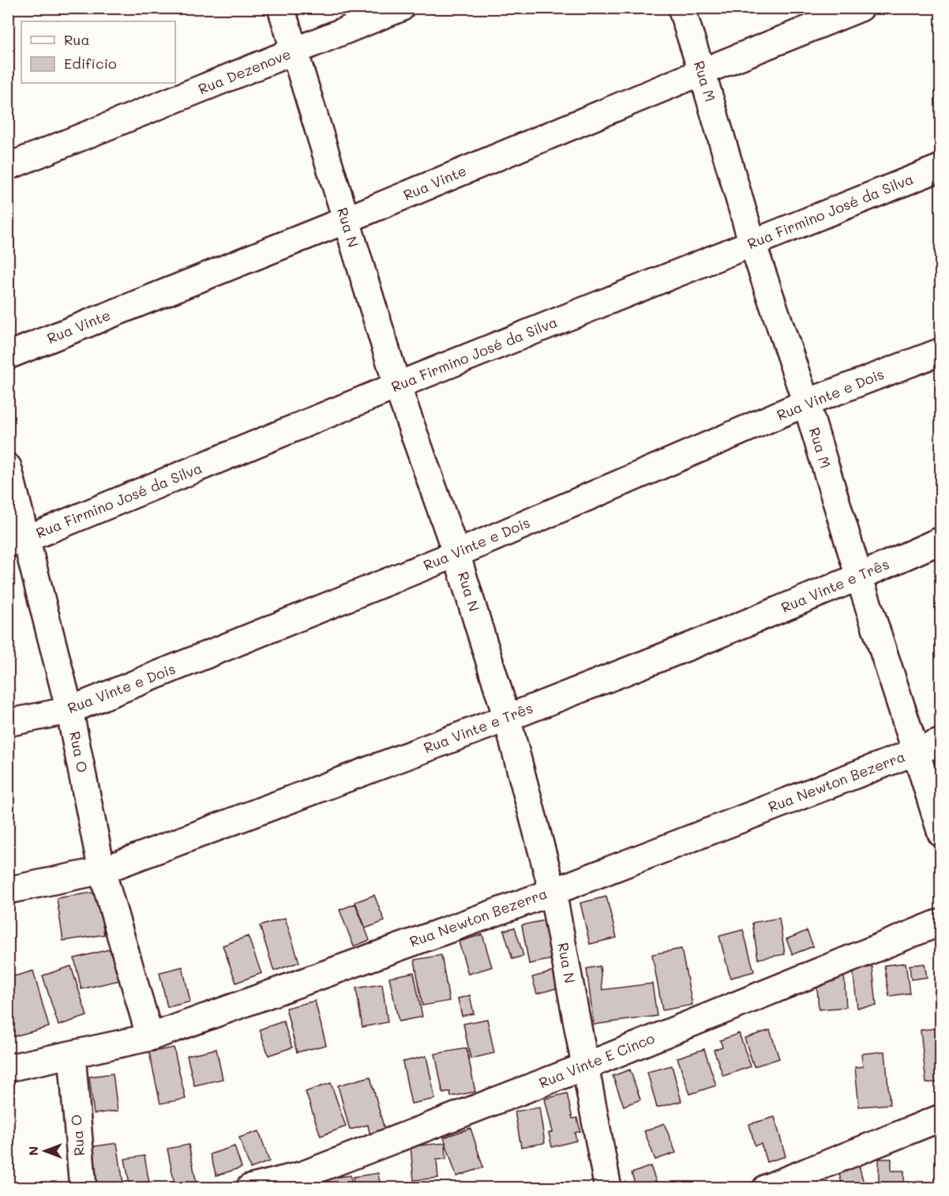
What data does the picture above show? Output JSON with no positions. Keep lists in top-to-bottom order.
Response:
{
  "streets": {
    "street": [
      "Rua Dezenove",
      "Rua M",
      "Rua Vinte",
      "Rua Firmino José da Silva",
      "Rua N",
      "Rua Vinte e Dois",
      "Rua Vinte e Três",
      "Rua O",
      "Rua Newton Bezerra",
      "Rua Vinte E Cinco"
    ]
  },
  "crossings": [
    ["Rua Dezenove", "Rua N"],
    ["Rua M", "Rua Vinte"],
    ["Rua M", "Rua Firmino José da Silva"],
    ["Rua M", "Rua Vinte e Dois"],
    ["Rua M", "Rua Vinte e Três"],
    ["Rua M", "Rua Newton Bezerra"],
    ["Rua Vinte", "Rua N"],
    ["Rua Firmino José da Silva", "Rua N"],
    ["Rua Firmino José da Silva", "Rua O"],
    ["Rua N", "Rua Vinte e Dois"],
    ["Rua N", "Rua Vinte e Três"],
    ["Rua N", "Rua Newton Bezerra"],
    ["Rua N", "Rua Vinte E Cinco"],
    ["Rua Vinte e Dois", "Rua O"],
    ["Rua Vinte e Três", "Rua O"],
    ["Rua O", "Rua Newton Bezerra"]
  ],
  "legend": ["Rua", "Edifício"],
  "north": "left"
}
